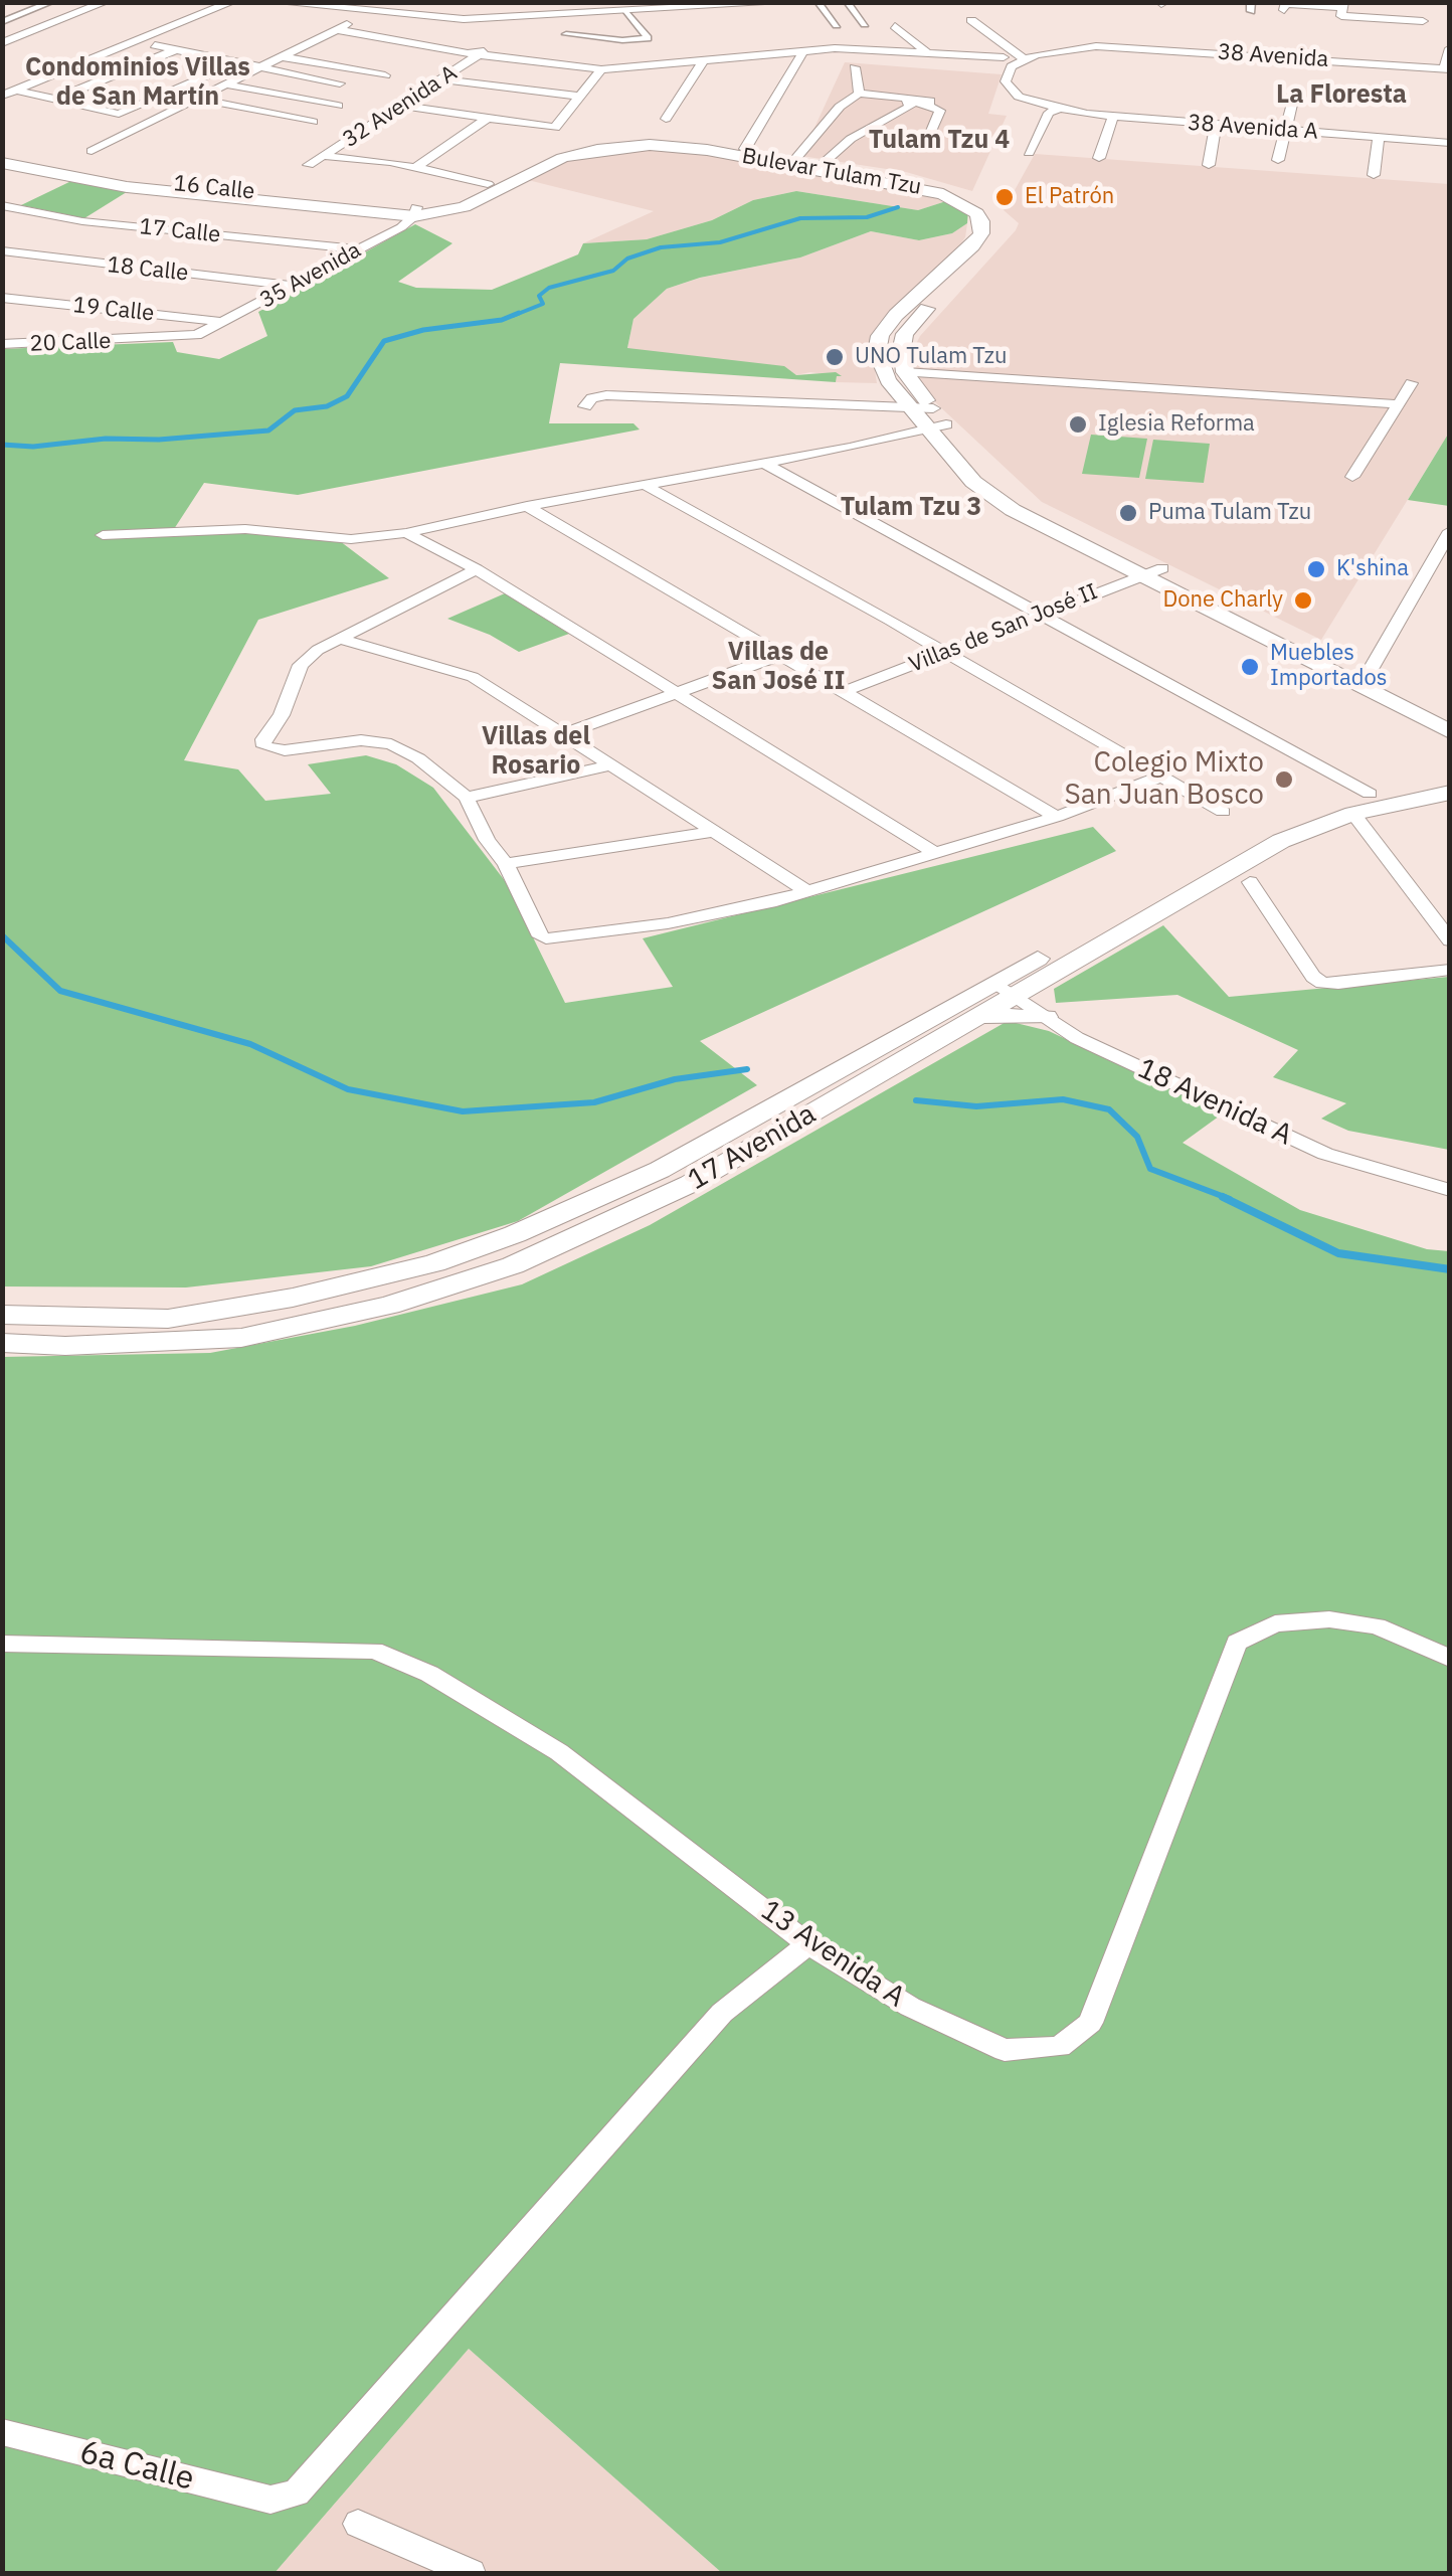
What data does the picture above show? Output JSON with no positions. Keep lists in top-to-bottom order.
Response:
{
  "streets": {
    "main road": ["Bulevar Tulam Tzu", "16 Calle", "17 Avenida"],
    "street": [
      "38 Avenida",
      "32 Avenida A",
      "38 Avenida A",
      "17 Calle",
      "18 Calle",
      "35 Avenida",
      "19 Calle",
      "20 Calle",
      "Villas de San José II",
      "18 Avenida A",
      "13 Avenida A",
      "6a Calle"
    ]
  },
  "crossings": [
    ["38 Avenida", "38 Avenida A"],
    ["Bulevar Tulam Tzu", "16 Calle"],
    ["Bulevar Tulam Tzu", "35 Avenida"],
    ["Bulevar Tulam Tzu", "Villas de San José II"],
    ["16 Calle", "35 Avenida"],
    ["17 Calle", "35 Avenida"],
    ["18 Calle", "35 Avenida"],
    ["35 Avenida", "19 Calle"],
    ["35 Avenida", "20 Calle"],
    ["18 Avenida A", "17 Avenida"],
    ["13 Avenida A", "6a Calle"]
  ],
  "districts": [
    "Condominios Villas de San Martín",
    "La Floresta",
    "Tulam Tzu 4",
    "Tulam Tzu 3",
    "Villas de San José II",
    "Villas del Rosario"
  ],
  "places": [
    "El Patrón",
    "UNO Tulam Tzu",
    "Iglesia Reforma",
    "Puma Tulam Tzu",
    "K'shina",
    "Done Charly",
    "Muebles Importados",
    "Colegio Mixto San Juan Bosco"
  ]
}
